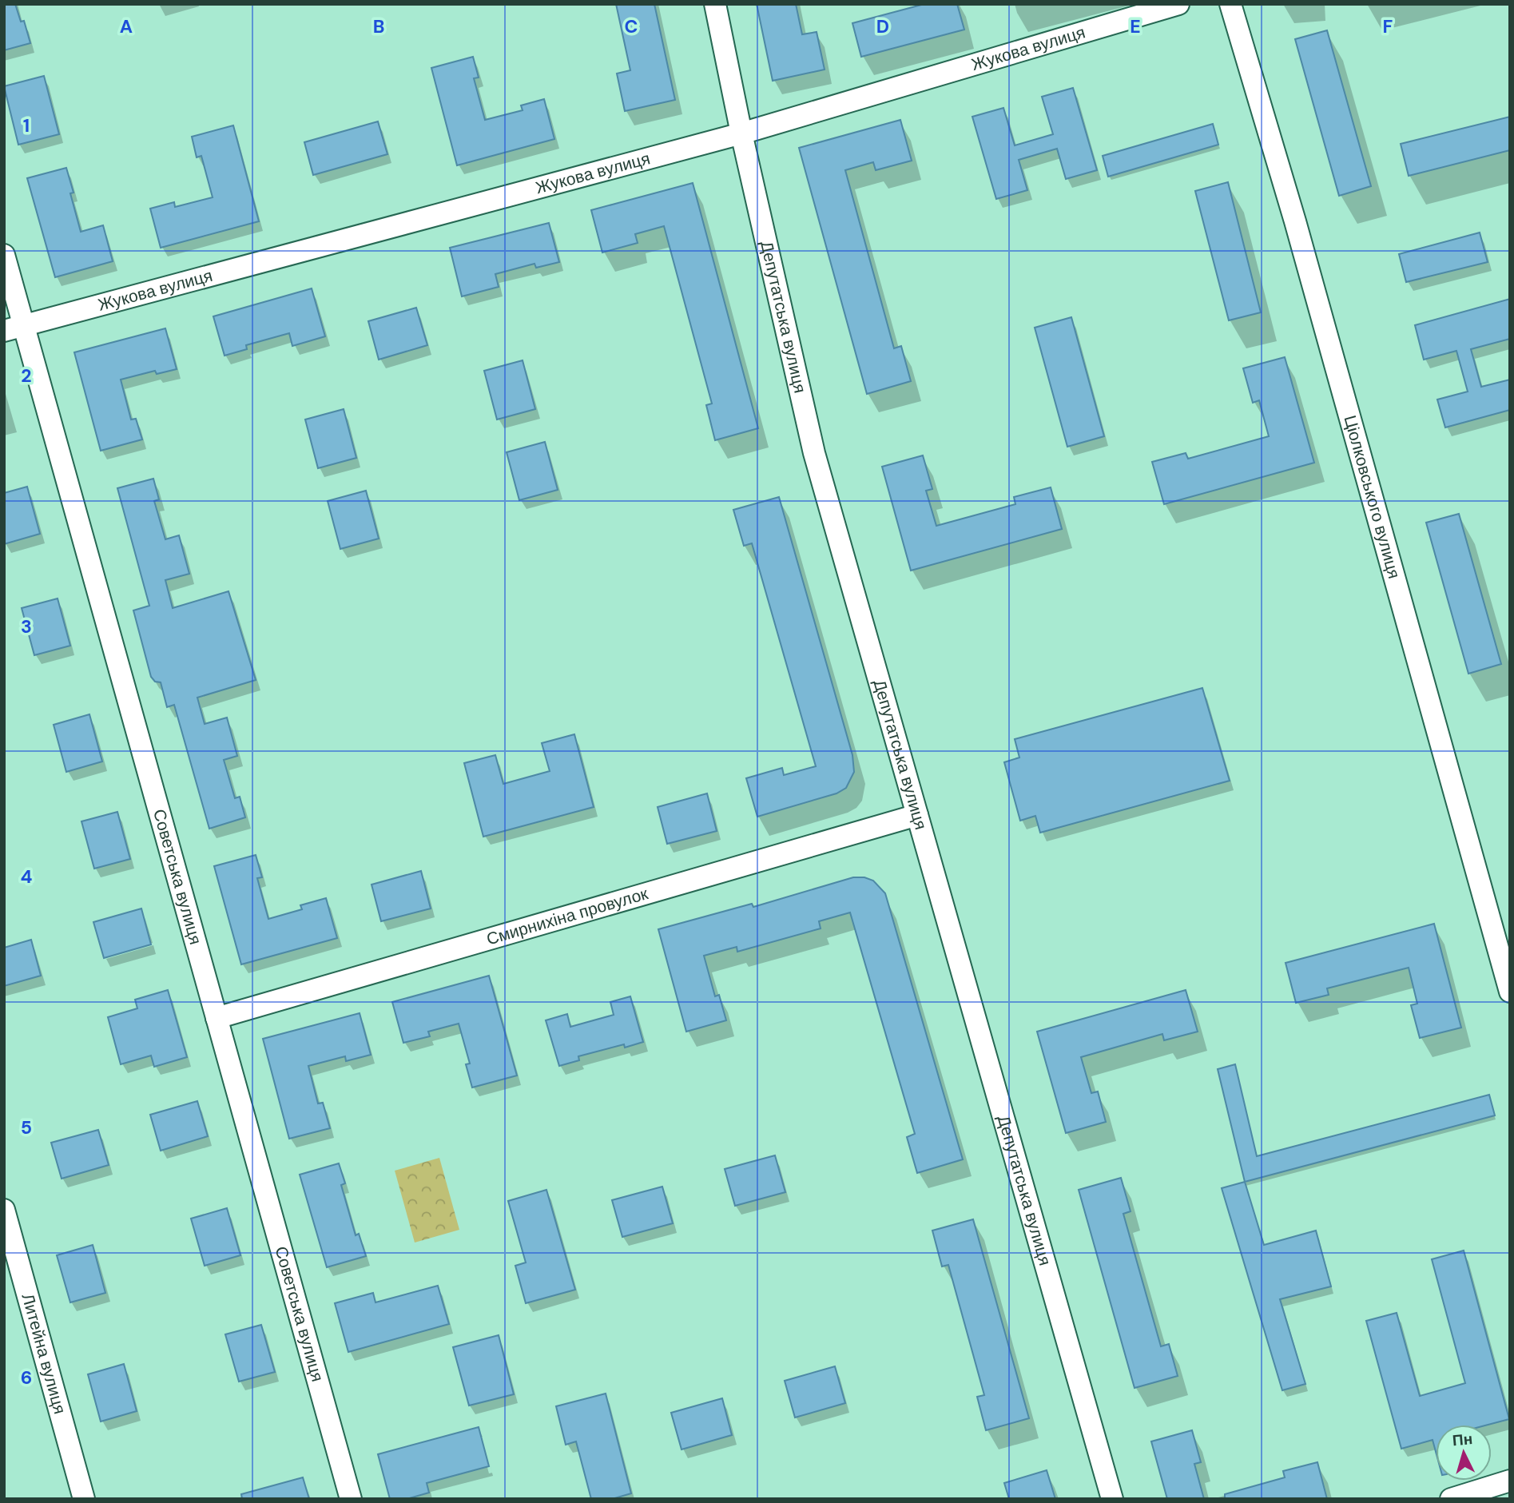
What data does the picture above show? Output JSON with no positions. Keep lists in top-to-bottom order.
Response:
{
  "streets": {
    "street": [
      "Жукова вулиця",
      "Депутатська вулиця",
      "Ціолковського вулиця",
      "Советська вулиця",
      "Смирнихіна провулок",
      "Литейна вулиця"
    ]
  },
  "crossings": [
    ["Жукова вулиця", "Депутатська вулиця"],
    ["Жукова вулиця", "Советська вулиця"],
    ["Депутатська вулиця", "Смирнихіна провулок"],
    ["Советська вулиця", "Смирнихіна провулок"]
  ],
  "north": "top",
  "grid": {
    "columns": [
      "A",
      "B",
      "C",
      "D",
      "E",
      "F"
    ],
    "rows": [
      "1",
      "2",
      "3",
      "4",
      "5",
      "6"
    ]
  }
}
